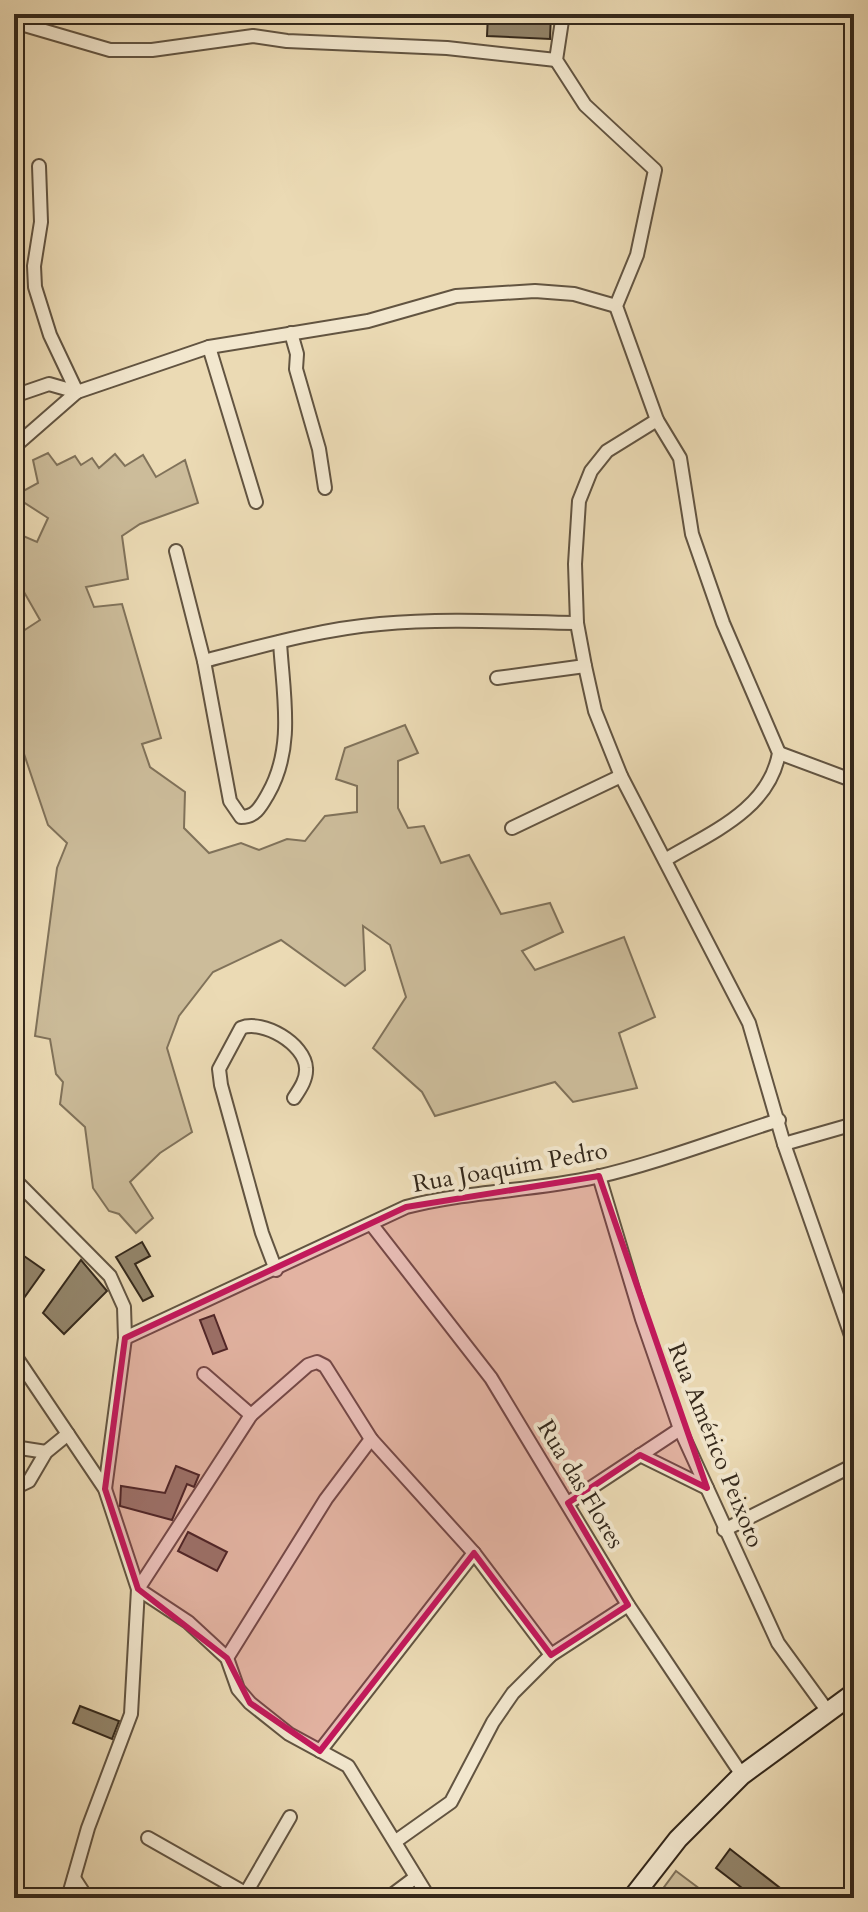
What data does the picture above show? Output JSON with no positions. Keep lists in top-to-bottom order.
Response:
{
  "streets": {
    "street": ["Rua Joaquim Pedro", "Rua Américo Peixoto", "Rua das Flores"]
  },
  "crossings": [
    ["Rua Joaquim Pedro", "Rua Américo Peixoto"],
    ["Rua Joaquim Pedro", "Rua das Flores"]
  ]
}
